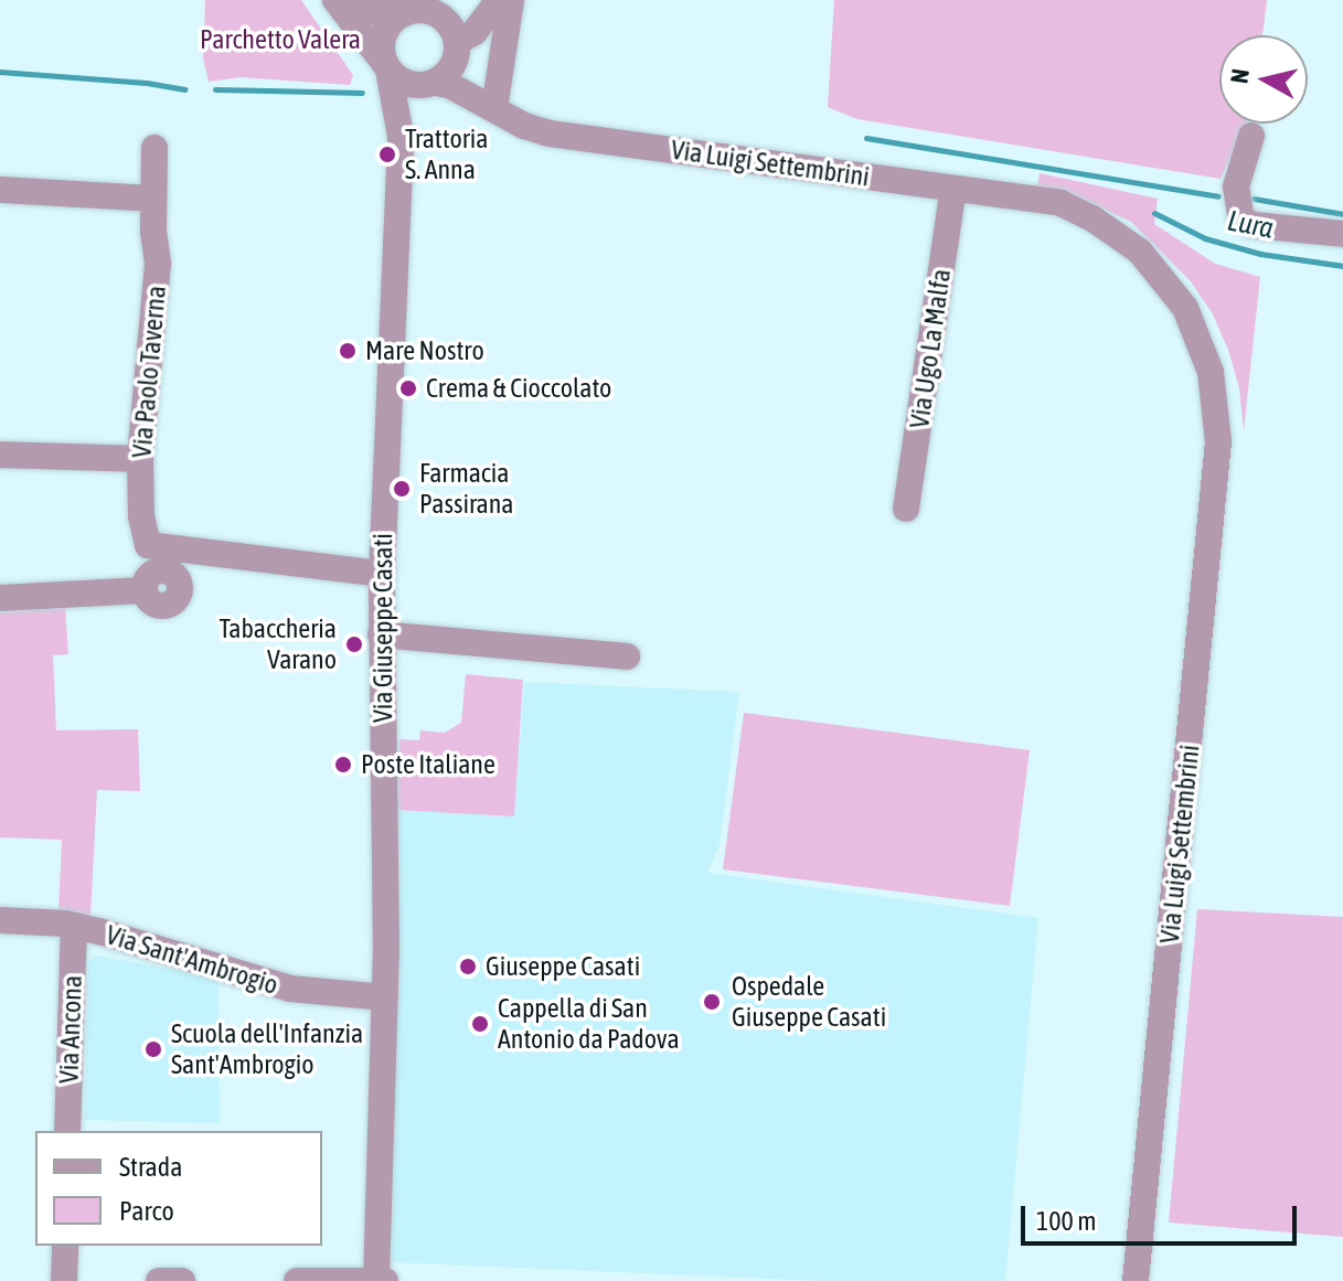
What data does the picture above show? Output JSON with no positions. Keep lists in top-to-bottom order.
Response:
{
  "streets": {
    "street": [
      "Via Luigi Settembrini",
      "Via Ugo La Malfa",
      "Via Paolo Taverna",
      "Via Giuseppe Casati",
      "Via Sant'Ambrogio",
      "Via Ancona"
    ]
  },
  "crossings": [
    ["Via Luigi Settembrini", "Via Ugo La Malfa"],
    ["Via Luigi Settembrini", "Via Giuseppe Casati"],
    ["Via Giuseppe Casati", "Via Sant'Ambrogio"],
    ["Via Sant'Ambrogio", "Via Ancona"]
  ],
  "water": ["Lura"],
  "parks": ["Parchetto Valera"],
  "places": [
    "Trattoria S. Anna",
    "Mare Nostro",
    "Crema & Cioccolato",
    "Farmacia Passirana",
    "Tabaccheria Varano",
    "Poste Italiane",
    "Giuseppe Casati",
    "Ospedale Giuseppe Casati",
    "Cappella di San Antonio da Padova",
    "Scuola dell'Infanzia Sant'Ambrogio"
  ],
  "legend": ["Strada", "Parco"],
  "scale_bar": "100 m",
  "north": "left"
}
